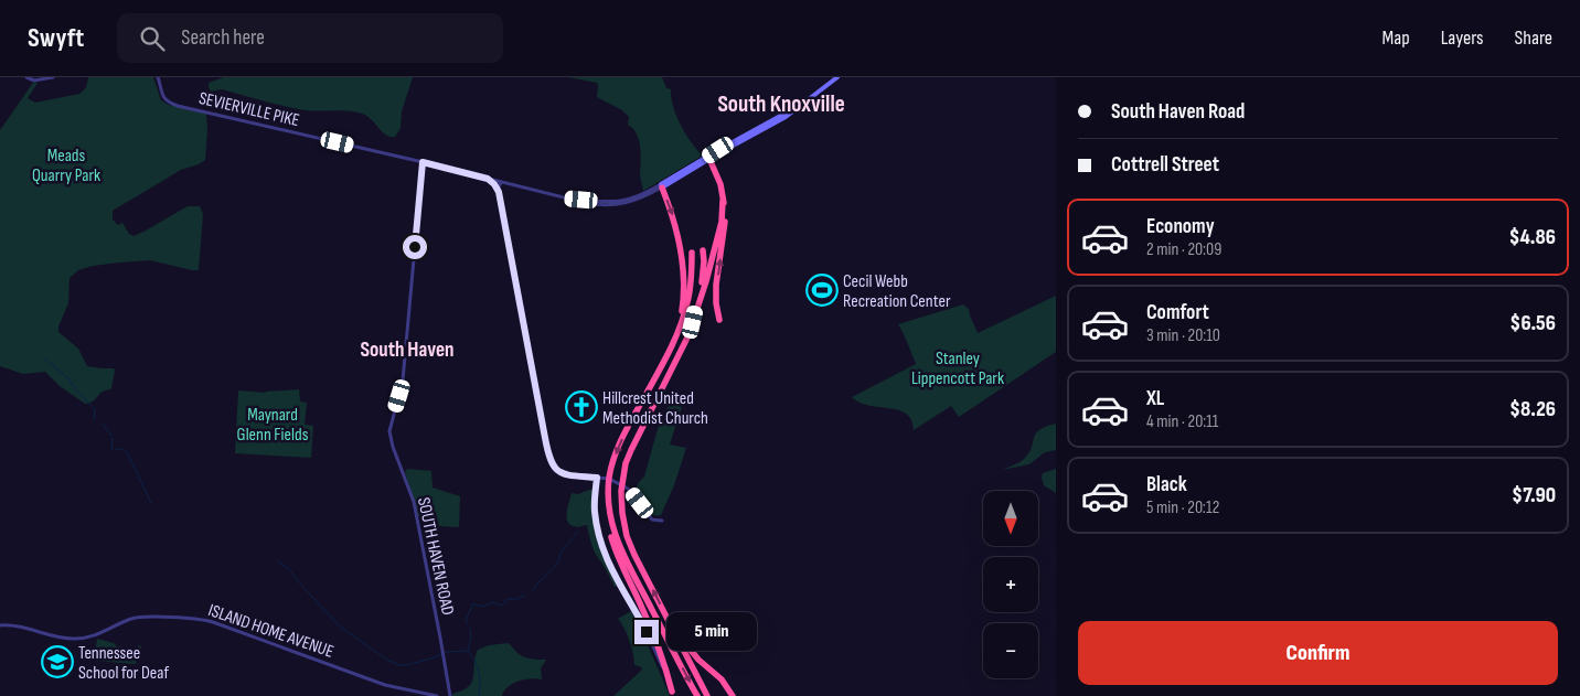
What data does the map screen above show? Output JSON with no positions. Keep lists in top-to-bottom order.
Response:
{
  "streets": {
    "main road": ["SEVIERVILLE PIKE"],
    "street": ["SOUTH HAVEN ROAD", "ISLAND HOME AVENUE"]
  },
  "crossings": [
    ["SEVIERVILLE PIKE", "SOUTH HAVEN ROAD"]
  ],
  "districts": ["South Knoxville", "South Haven"],
  "parks": ["Meads Quarry Park", "Stanley Lippencott Park", "Maynard Glenn Fields"],
  "places": {
    "sports": ["Cecil Webb Recreation Center"],
    "church": ["Hillcrest United Methodist Church"],
    "school or university": ["Tennessee School for Deaf"]
  },
  "north": "bottom",
  "page": {
    "header": "Swyft",
    "search": "Search here",
    "nav": ["Map", "Layers", "Share"],
    "banner": ["South Haven Road", "Cottrell Street"],
    "list": [
      {
        "name": "Economy",
        "note": "2 min · 20:09",
        "value": "$4.86"
      },
      {
        "name": "Comfort",
        "note": "3 min · 20:10",
        "value": "$6.56"
      },
      {
        "name": "XL",
        "note": "4 min · 20:11",
        "value": "$8.26"
      },
      {
        "name": "Black",
        "note": "5 min · 20:12",
        "value": "$7.90"
      }
    ],
    "map_buttons": ["+", "−"],
    "buttons": "Confirm",
    "bubble": "5 min"
  }
}
